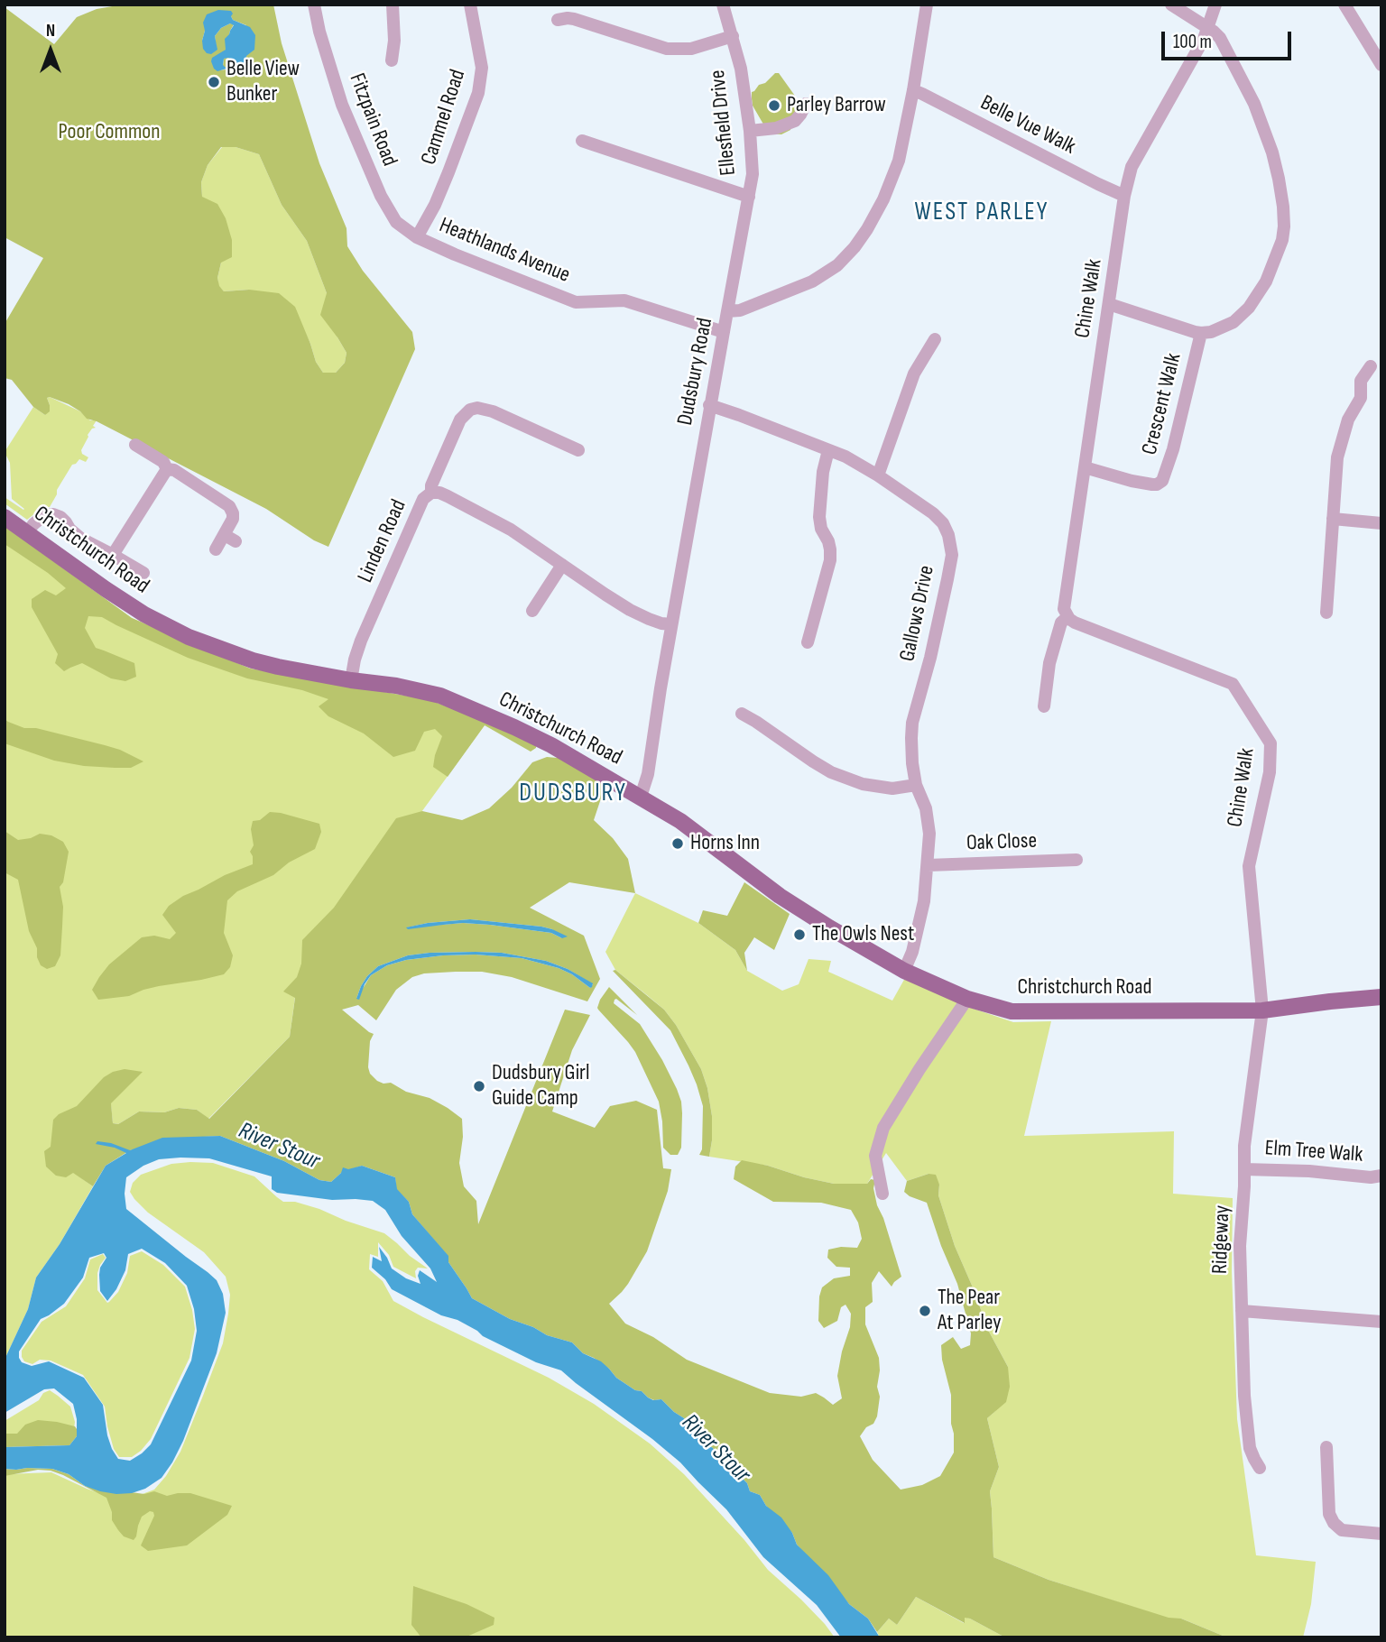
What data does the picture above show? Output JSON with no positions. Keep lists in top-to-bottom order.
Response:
{
  "streets": {
    "main road": ["Christchurch Road"],
    "street": [
      "Cammel Road",
      "Fitzpain Road",
      "Ellesfield Drive",
      "Belle Vue Walk",
      "Heathlands Avenue",
      "Chine Walk",
      "Dudsbury Road",
      "Crescent Walk",
      "Linden Road",
      "Gallows Drive",
      "Oak Close",
      "Elm Tree Walk",
      "Ridgeway"
    ]
  },
  "crossings": [
    ["Cammel Road", "Fitzpain Road"],
    ["Cammel Road", "Heathlands Avenue"],
    ["Fitzpain Road", "Heathlands Avenue"],
    ["Ellesfield Drive", "Dudsbury Road"],
    ["Belle Vue Walk", "Chine Walk"],
    ["Belle Vue Walk", "Dudsbury Road"],
    ["Heathlands Avenue", "Dudsbury Road"],
    ["Chine Walk", "Crescent Walk"],
    ["Chine Walk", "Christchurch Road"],
    ["Chine Walk", "Ridgeway"],
    ["Dudsbury Road", "Linden Road"],
    ["Dudsbury Road", "Christchurch Road"],
    ["Dudsbury Road", "Gallows Drive"],
    ["Linden Road", "Christchurch Road"],
    ["Christchurch Road", "Gallows Drive"],
    ["Christchurch Road", "Ridgeway"],
    ["Gallows Drive", "Oak Close"],
    ["Elm Tree Walk", "Ridgeway"]
  ],
  "districts": ["WEST PARLEY", "DUDSBURY"],
  "water": ["River Stour"],
  "parks": ["Poor Common"],
  "places": [
    "Belle View Bunker",
    "Parley Barrow",
    "Horns Inn",
    "The Owls Nest",
    "Dudsbury Girl Guide Camp",
    "The Pear At Parley"
  ],
  "scale_bar": "100 m",
  "north": "top"
}
